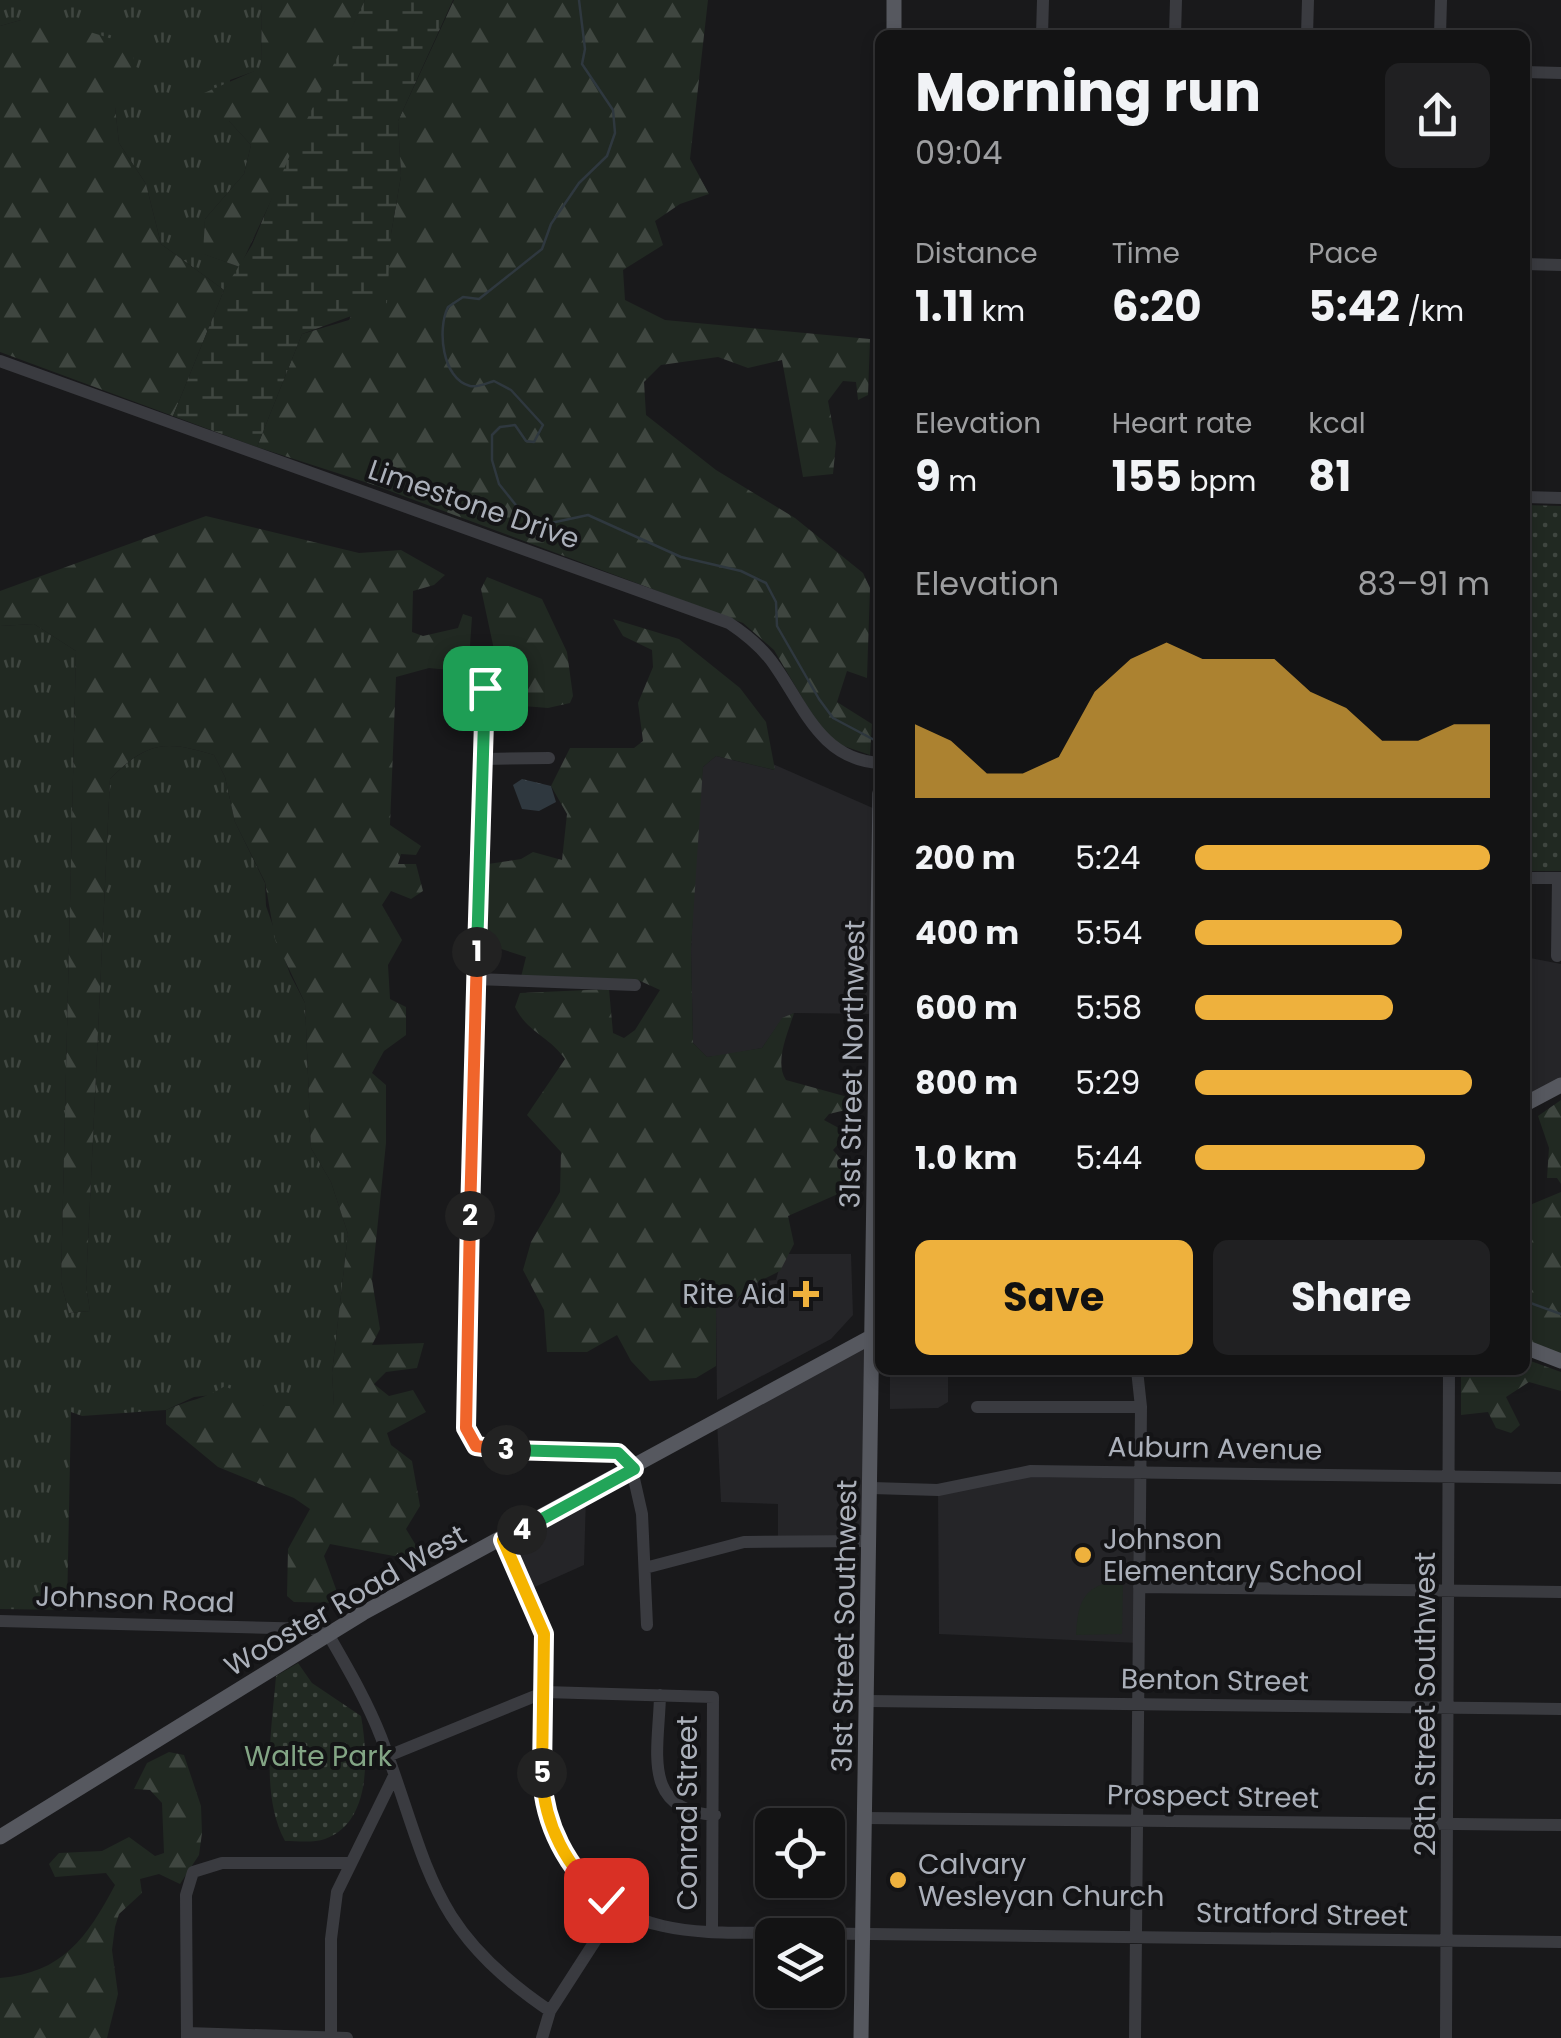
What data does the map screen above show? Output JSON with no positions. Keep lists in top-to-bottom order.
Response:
{
  "streets": {
    "main road": ["Wooster Road West", "31st Street Southwest"],
    "street": [
      "Limestone Drive",
      "Auburn Avenue",
      "Johnson Road",
      "Benton Street",
      "28th Street Southwest",
      "Prospect Street",
      "Conrad Street",
      "Stratford Street"
    ]
  },
  "crossings": [
    ["Auburn Avenue", "31st Street Southwest"],
    ["Auburn Avenue", "28th Street Southwest"],
    ["Johnson Road", "Wooster Road West"],
    ["Wooster Road West", "Stratford Street"],
    ["31st Street Southwest", "Benton Street"],
    ["31st Street Southwest", "Prospect Street"],
    ["31st Street Southwest", "Stratford Street"],
    ["Benton Street", "28th Street Southwest"],
    ["28th Street Southwest", "Prospect Street"],
    ["28th Street Southwest", "Stratford Street"],
    ["Conrad Street", "Stratford Street"]
  ],
  "parks": ["Walte Park"],
  "places": {
    "health": ["Rite Aid"],
    "other": ["Johnson Elementary School", "Calvary Wesleyan Church"]
  },
  "page": {
    "heading": ["Morning run", "09:04"],
    "stats": [
      ["Distance", "1.11 km"],
      ["Time", "6:20"],
      ["Pace", "5:42 /km"],
      ["Elevation", "9 m"],
      ["Heart rate", "155 bpm"],
      ["kcal", "81"]
    ],
    "chart": ["Elevation", "83–91 m"],
    "list": [
      {
        "name": "200 m",
        "note": "5:24"
      },
      {
        "name": "400 m",
        "note": "5:54"
      },
      {
        "name": "600 m",
        "note": "5:58"
      },
      {
        "name": "800 m",
        "note": "5:29"
      },
      {
        "name": "1.0 km",
        "note": "5:44"
      }
    ],
    "pins": [
      "1",
      "2",
      "3",
      "4",
      "5"
    ],
    "buttons": ["Save", "Share"]
  }
}
